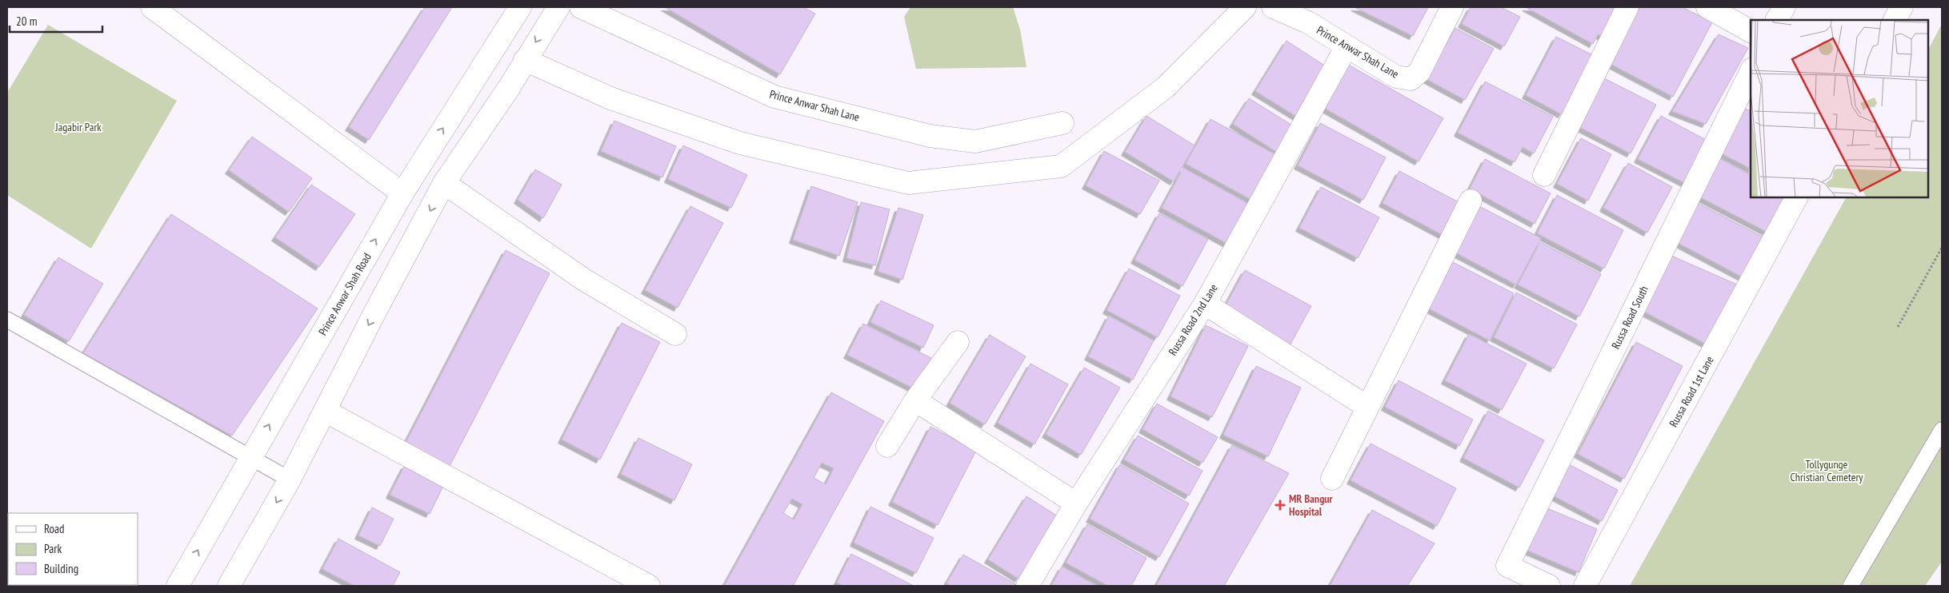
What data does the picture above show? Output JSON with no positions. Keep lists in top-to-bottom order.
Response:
{
  "streets": {
    "street": [
      "Prince Anwar Shah Lane",
      "Prince Anwar Shah Road",
      "Russa Road South",
      "Russa Road 2nd Lane",
      "Russa Road 1st Lane"
    ]
  },
  "crossings": [
    ["Prince Anwar Shah Lane", "Russa Road 2nd Lane"]
  ],
  "parks": ["Jagabir Park", "Tollygunge Christian Cemetery"],
  "places": {
    "health": ["MR Bangur Hospital"]
  },
  "legend": ["Road", "Park", "Building"],
  "scale_bar": "20 m"
}
